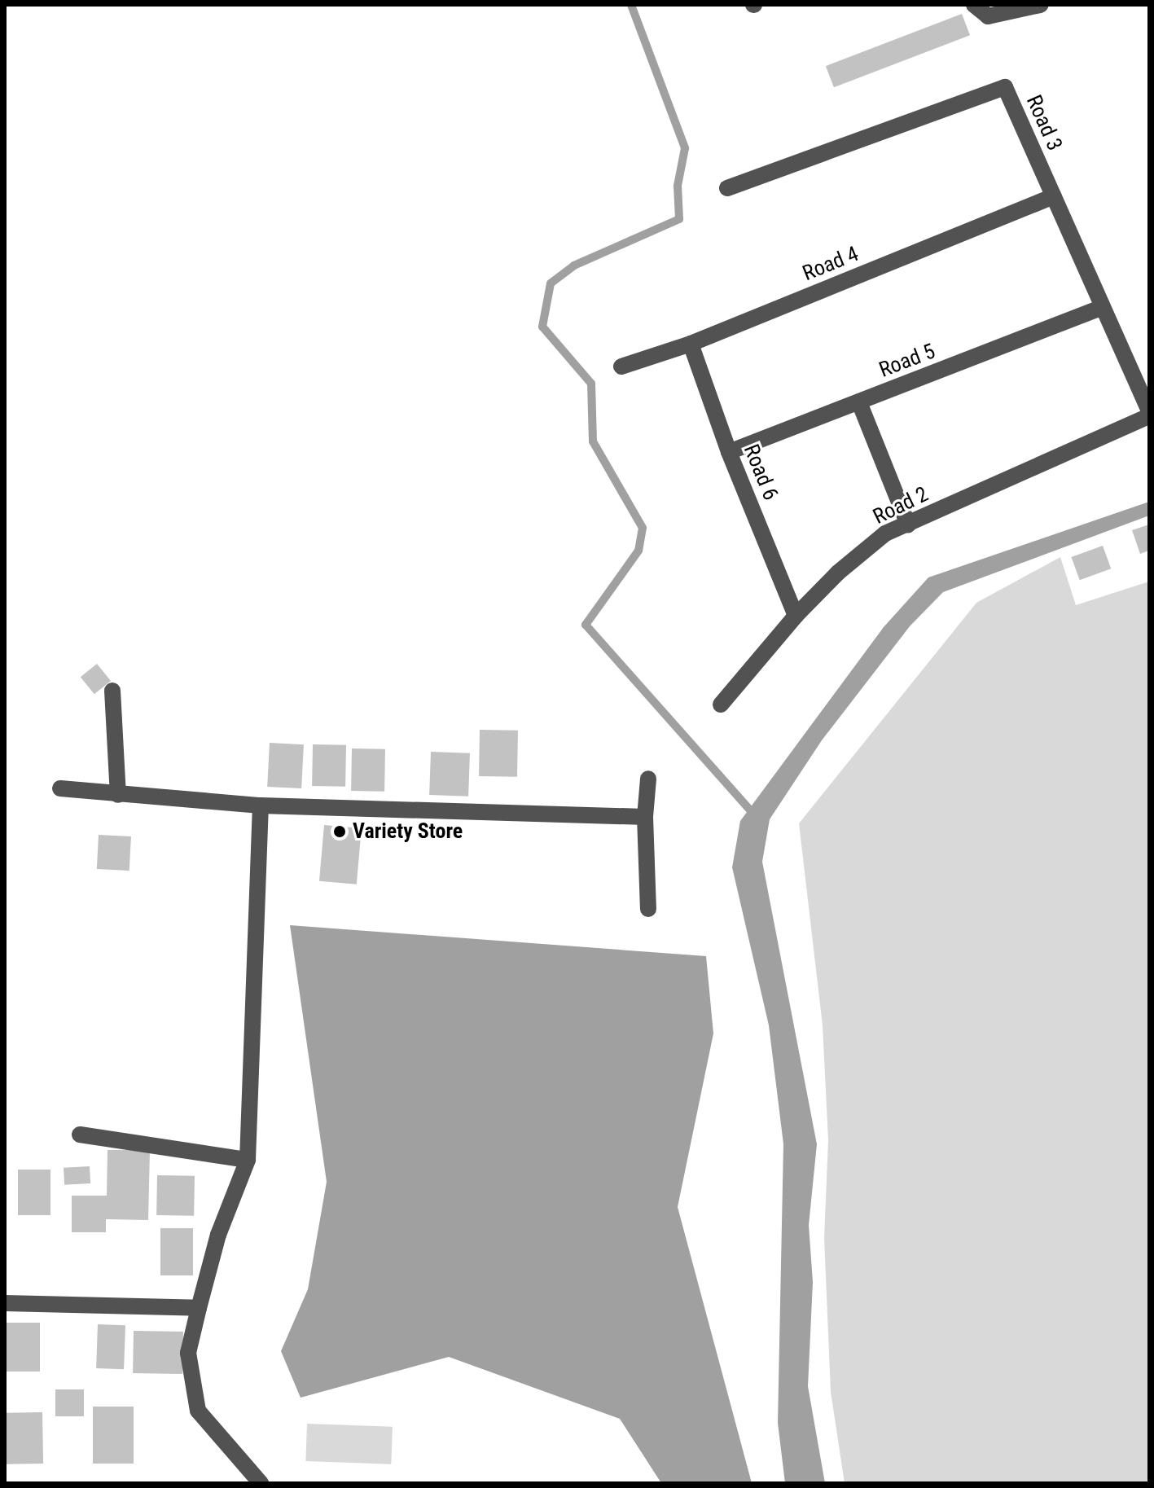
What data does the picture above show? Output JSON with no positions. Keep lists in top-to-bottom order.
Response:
{
  "streets": {
    "street": [
      "Road 3",
      "Road 4",
      "Road 5",
      "Road 6",
      "Road 2"
    ]
  },
  "crossings": [
    ["Road 3", "Road 4"],
    ["Road 3", "Road 5"],
    ["Road 3", "Road 2"],
    ["Road 4", "Road 6"],
    ["Road 5", "Road 6"],
    ["Road 6", "Road 2"]
  ],
  "places": ["Variety Store"]
}
